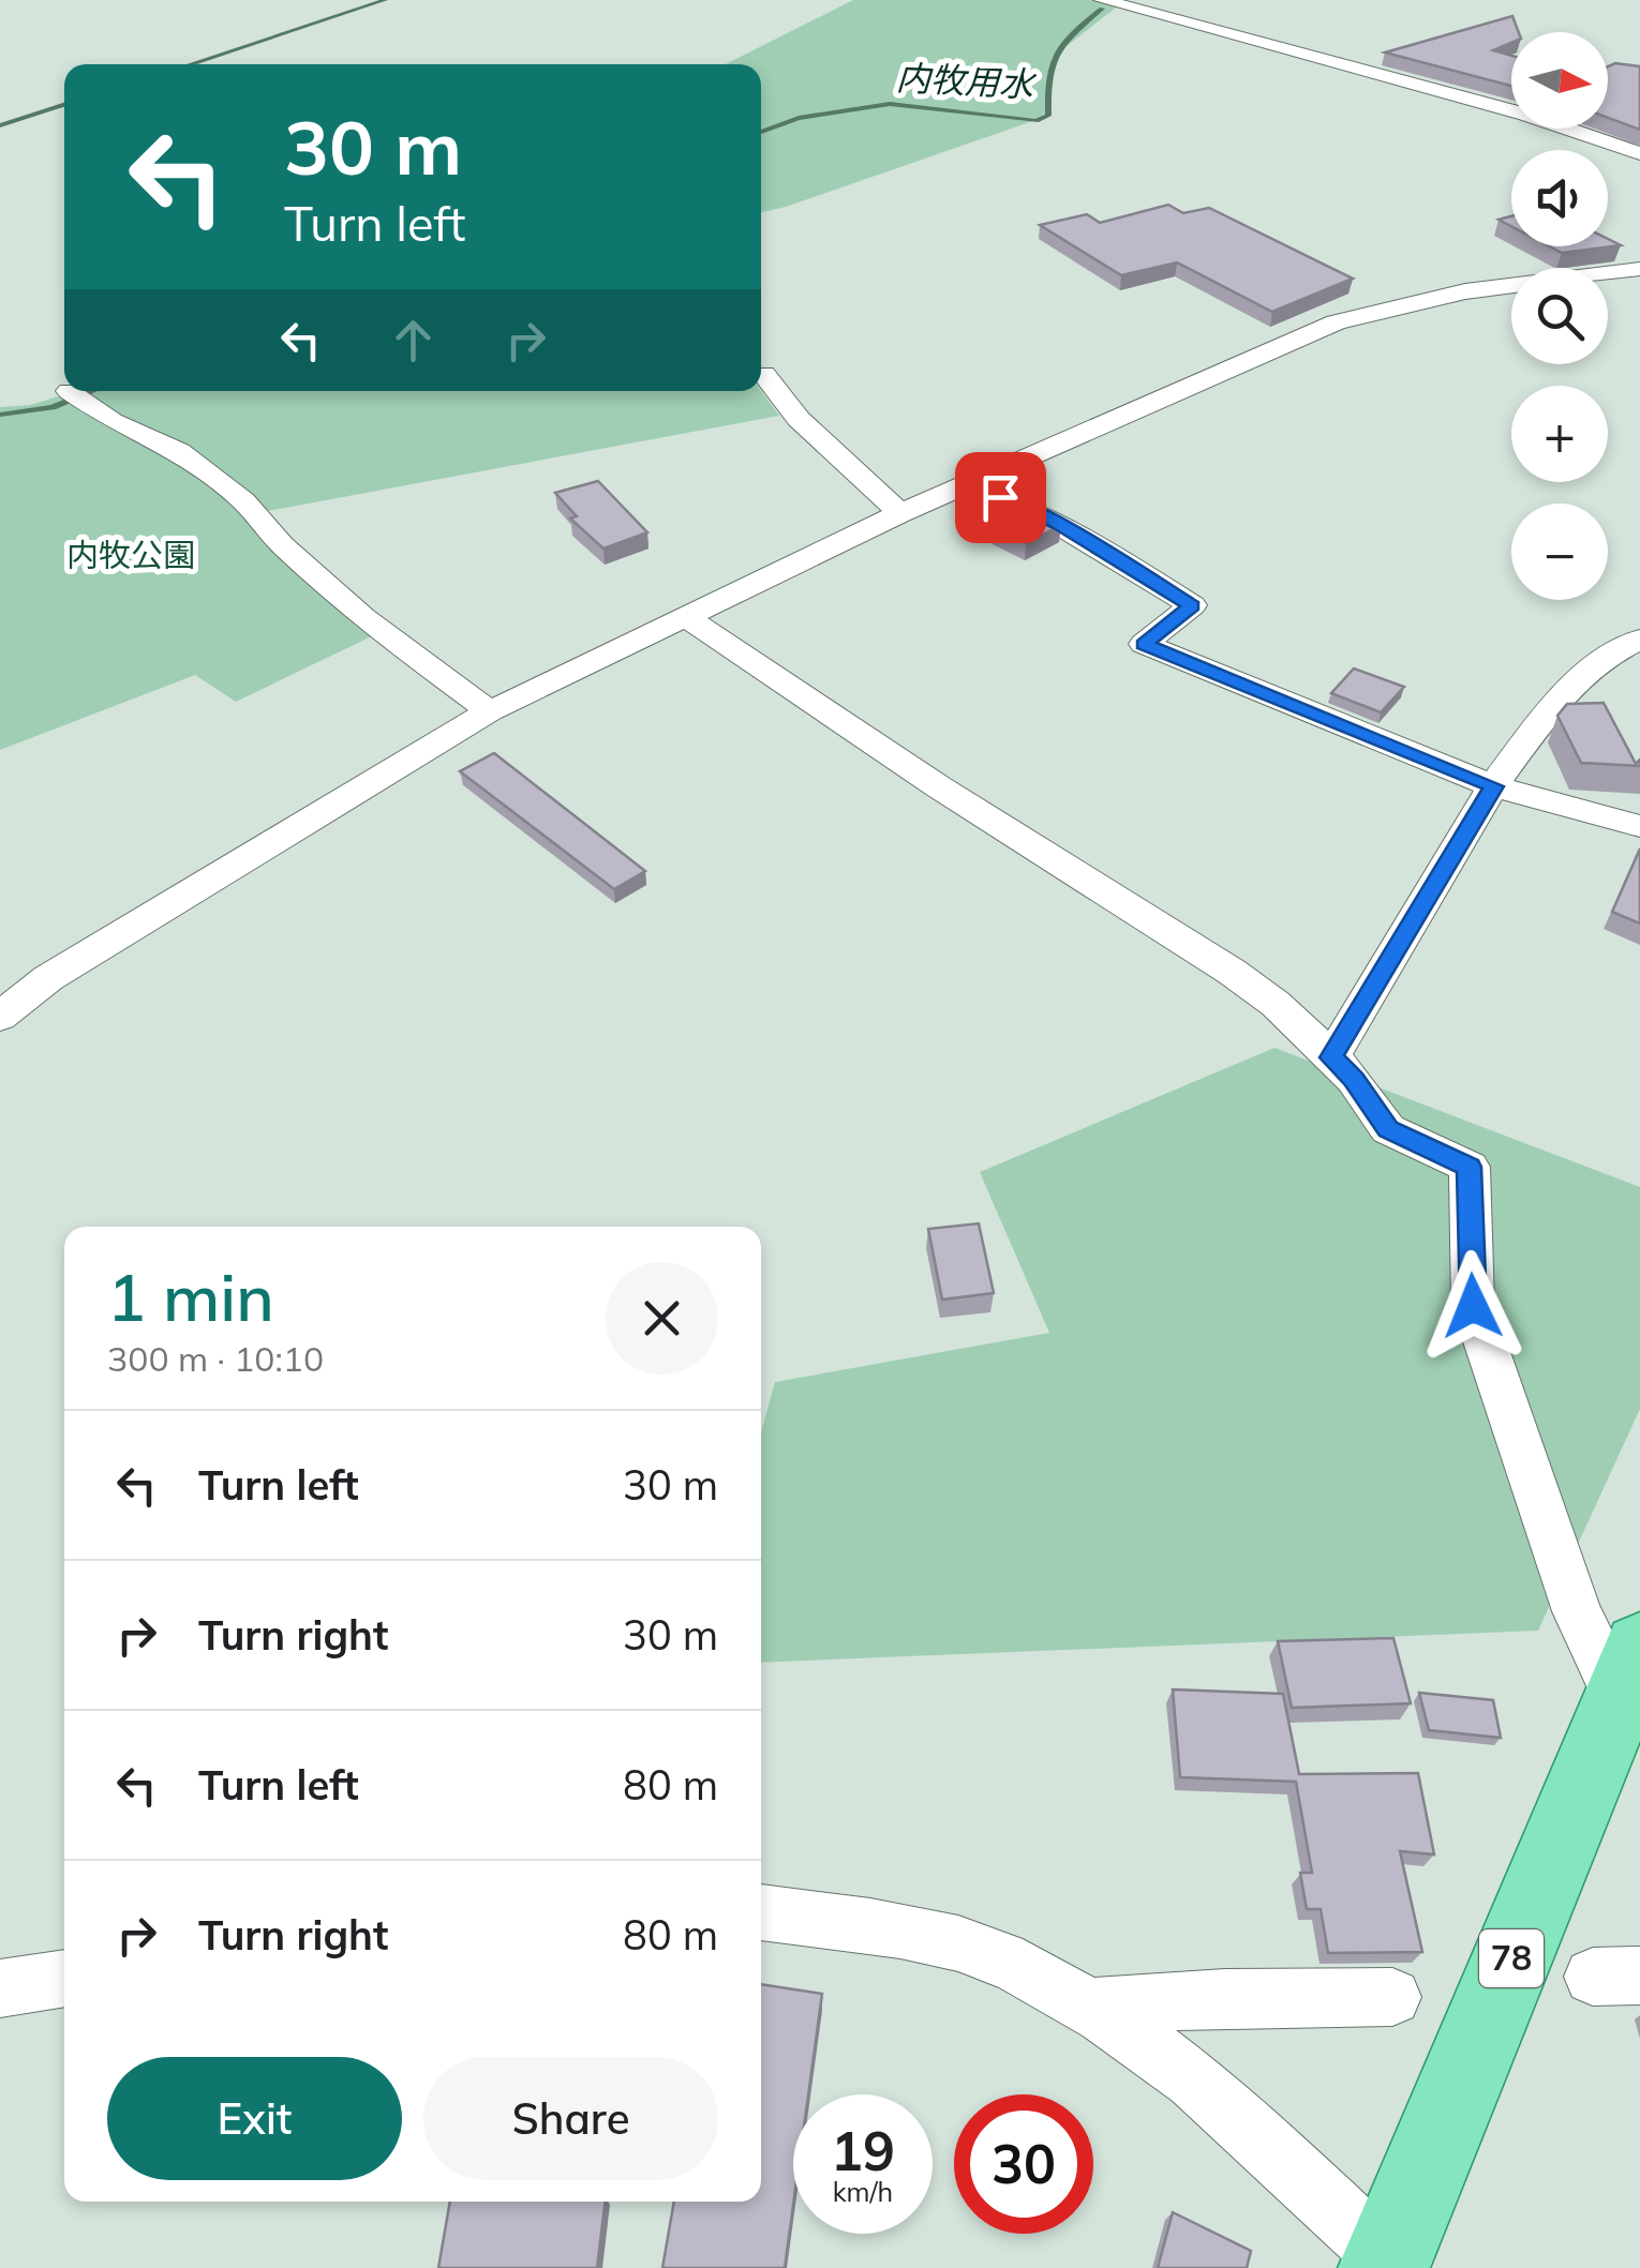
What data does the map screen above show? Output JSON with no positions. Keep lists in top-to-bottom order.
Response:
{
  "streets": {
    "main road": ["78"]
  },
  "water": ["内牧用水"],
  "parks": ["内牧公園"],
  "north": "right",
  "page": {
    "map_buttons": ["+", "−"],
    "turn": ["30 m", "Turn left"],
    "heading": ["1 min", "300 m · 10:10"],
    "list": [
      {
        "name": "Turn left",
        "value": "30 m"
      },
      {
        "name": "Turn right",
        "value": "30 m"
      },
      {
        "name": "Turn left",
        "value": "80 m"
      },
      {
        "name": "Turn right",
        "value": "80 m"
      }
    ],
    "buttons": ["Exit", "Share"],
    "speed": "19 km/h",
    "limit": "30"
  }
}
